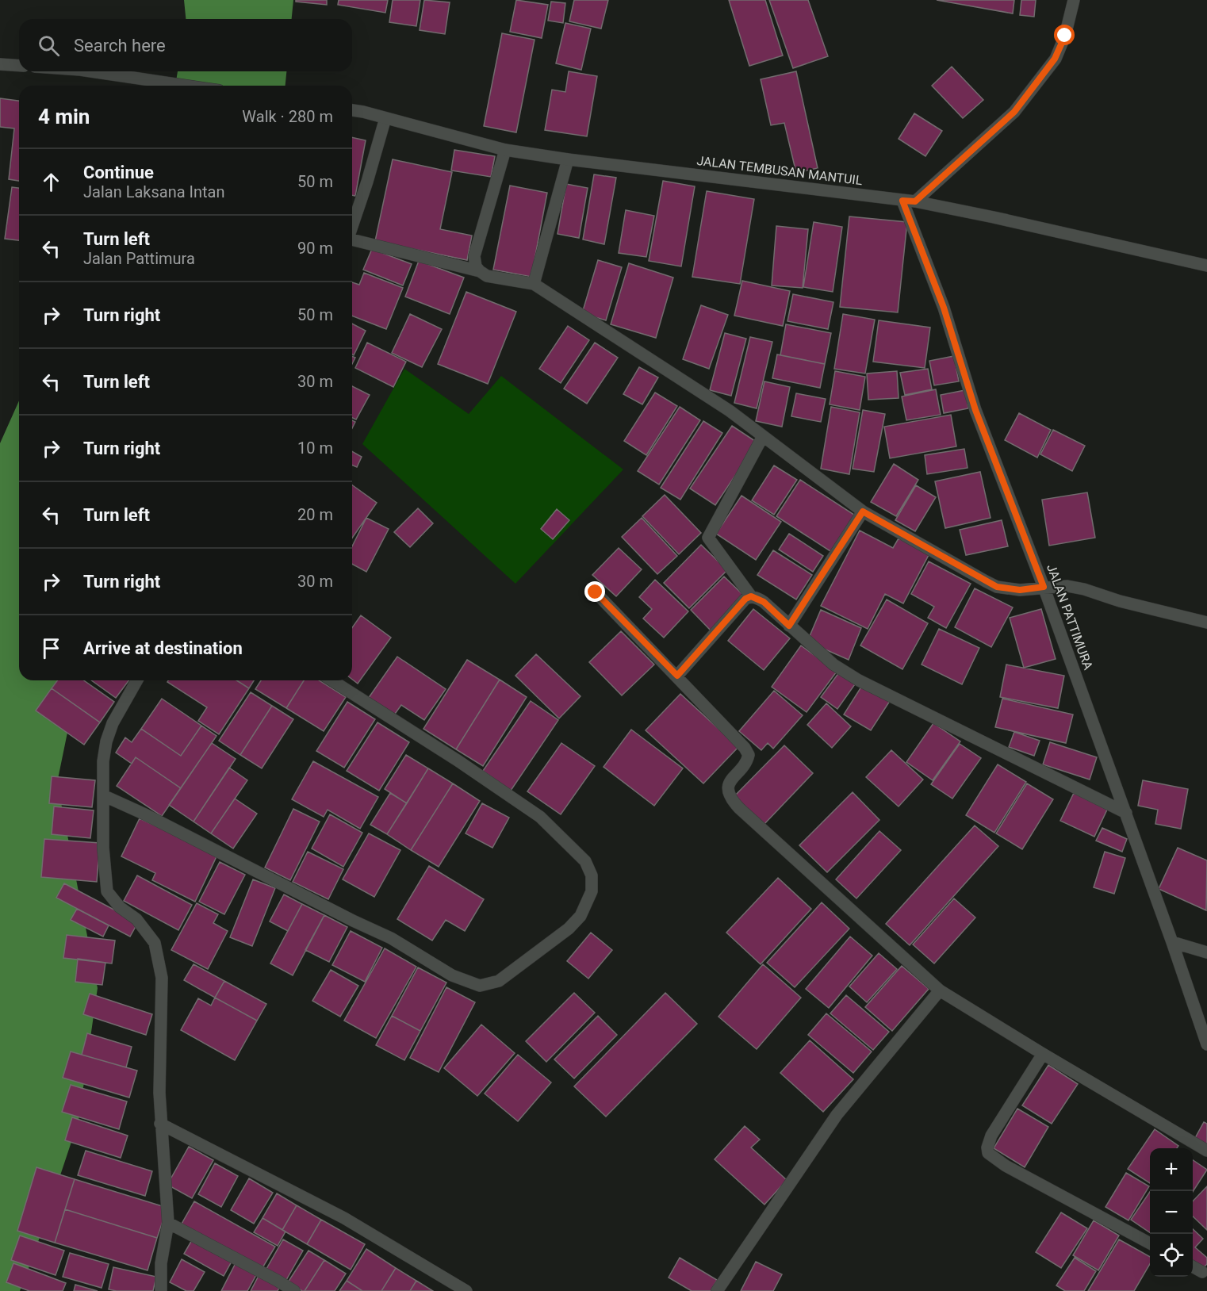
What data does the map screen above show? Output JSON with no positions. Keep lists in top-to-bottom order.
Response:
{
  "streets": {
    "street": ["JALAN TEMBUSAN MANTUIL", "JALAN PATTIMURA"]
  },
  "crossings": [
    ["JALAN TEMBUSAN MANTUIL", "JALAN PATTIMURA"]
  ],
  "page": {
    "search": "Search here",
    "heading": ["4 min", "Walk · 280 m"],
    "list": [
      ["Continue", "Jalan Laksana Intan", "50 m"],
      ["Turn left", "Jalan Pattimura", "90 m"],
      ["Turn right", "50 m"],
      ["Turn left", "30 m"],
      ["Turn right", "10 m"],
      ["Turn left", "20 m"],
      ["Turn right", "30 m"],
      "Arrive at destination"
    ],
    "map_buttons": ["+", "−"]
  }
}
